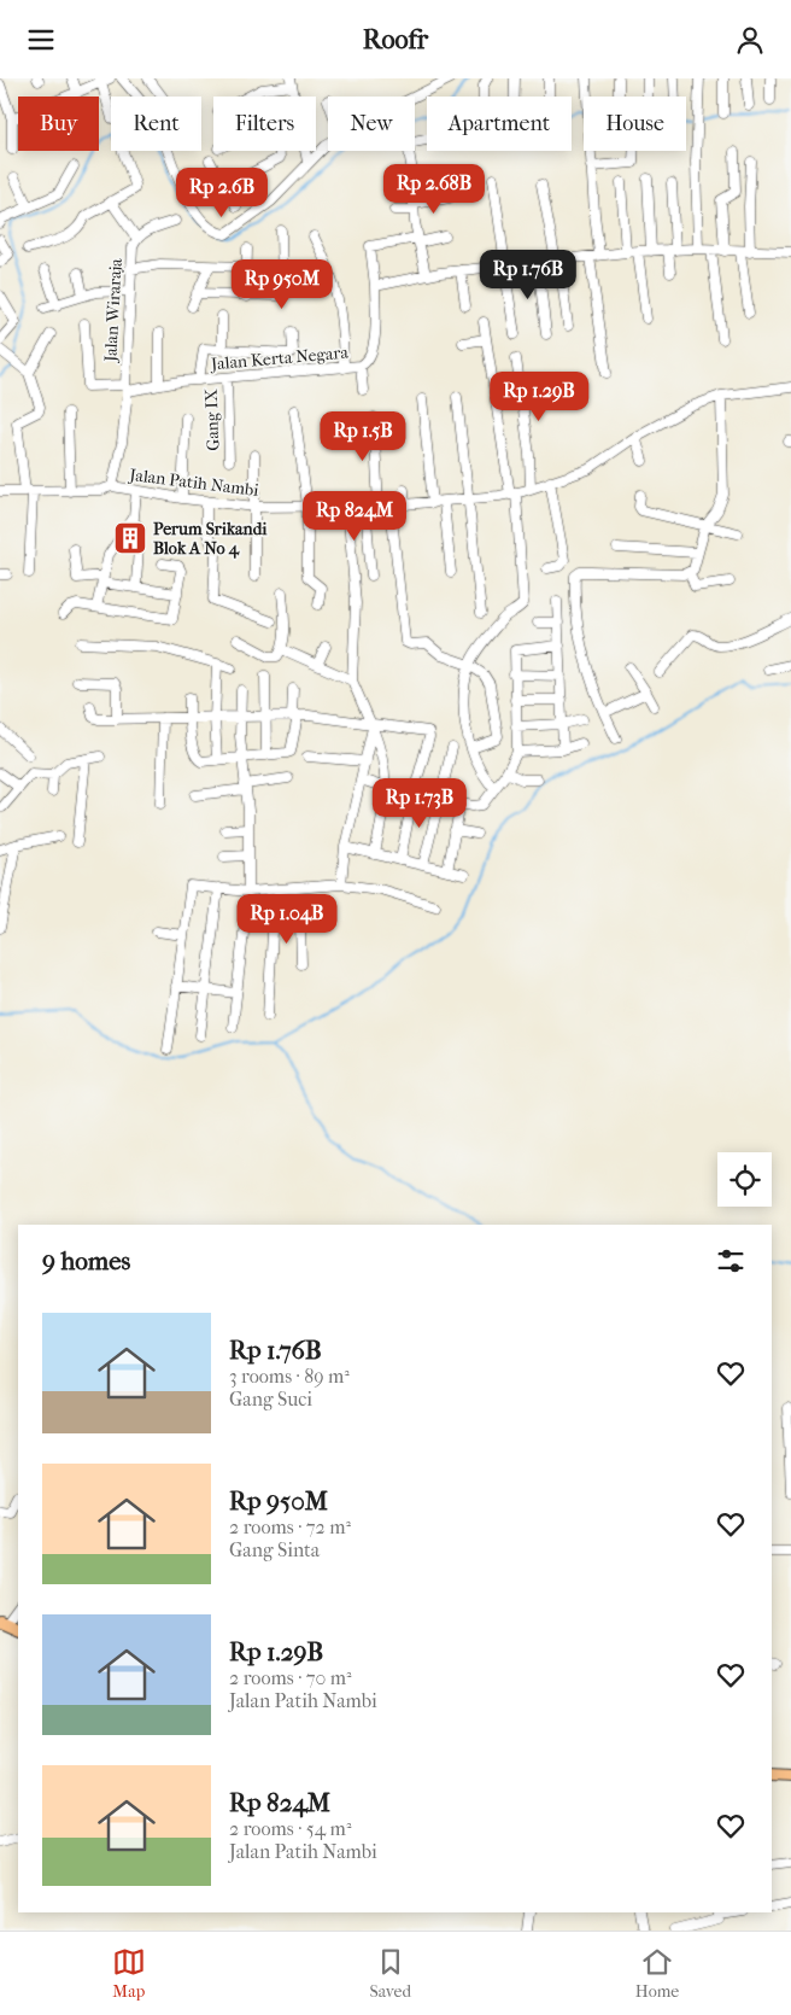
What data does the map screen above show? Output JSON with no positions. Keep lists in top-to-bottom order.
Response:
{
  "streets": {
    "street": [
      "Jalan Wiraraja",
      "Jalan Kerta Negara",
      "Gang IX",
      "Jalan Patih Nambi"
    ]
  },
  "crossings": [
    ["Jalan Wiraraja", "Jalan Kerta Negara"],
    ["Jalan Kerta Negara", "Gang IX"]
  ],
  "places": {
    "building": ["Perum Srikandi Blok A No 4"]
  },
  "page": {
    "header": "Roofr",
    "chip": [
      "Buy",
      "Rent",
      "Filters",
      "New",
      "Apartment",
      "House"
    ],
    "price": [
      "Rp 2.68B",
      "Rp 2.6B",
      "Rp 1.76B",
      "Rp 950M",
      "Rp 1.29B",
      "Rp 1.5B",
      "Rp 824M",
      "Rp 1.73B",
      "Rp 1.04B"
    ],
    "heading": "9 homes",
    "list": [
      {
        "name": "Rp 1.76B",
        "note": "3 rooms · 89 m² · Gang Suci"
      },
      {
        "name": "Rp 950M",
        "note": "2 rooms · 72 m² · Gang Sinta"
      },
      {
        "name": "Rp 1.29B",
        "note": "2 rooms · 70 m² · Jalan Patih Nambi"
      },
      {
        "name": "Rp 824M",
        "note": "2 rooms · 54 m² · Jalan Patih Nambi"
      }
    ],
    "tabs": ["Map", "Saved", "Home"]
  }
}
